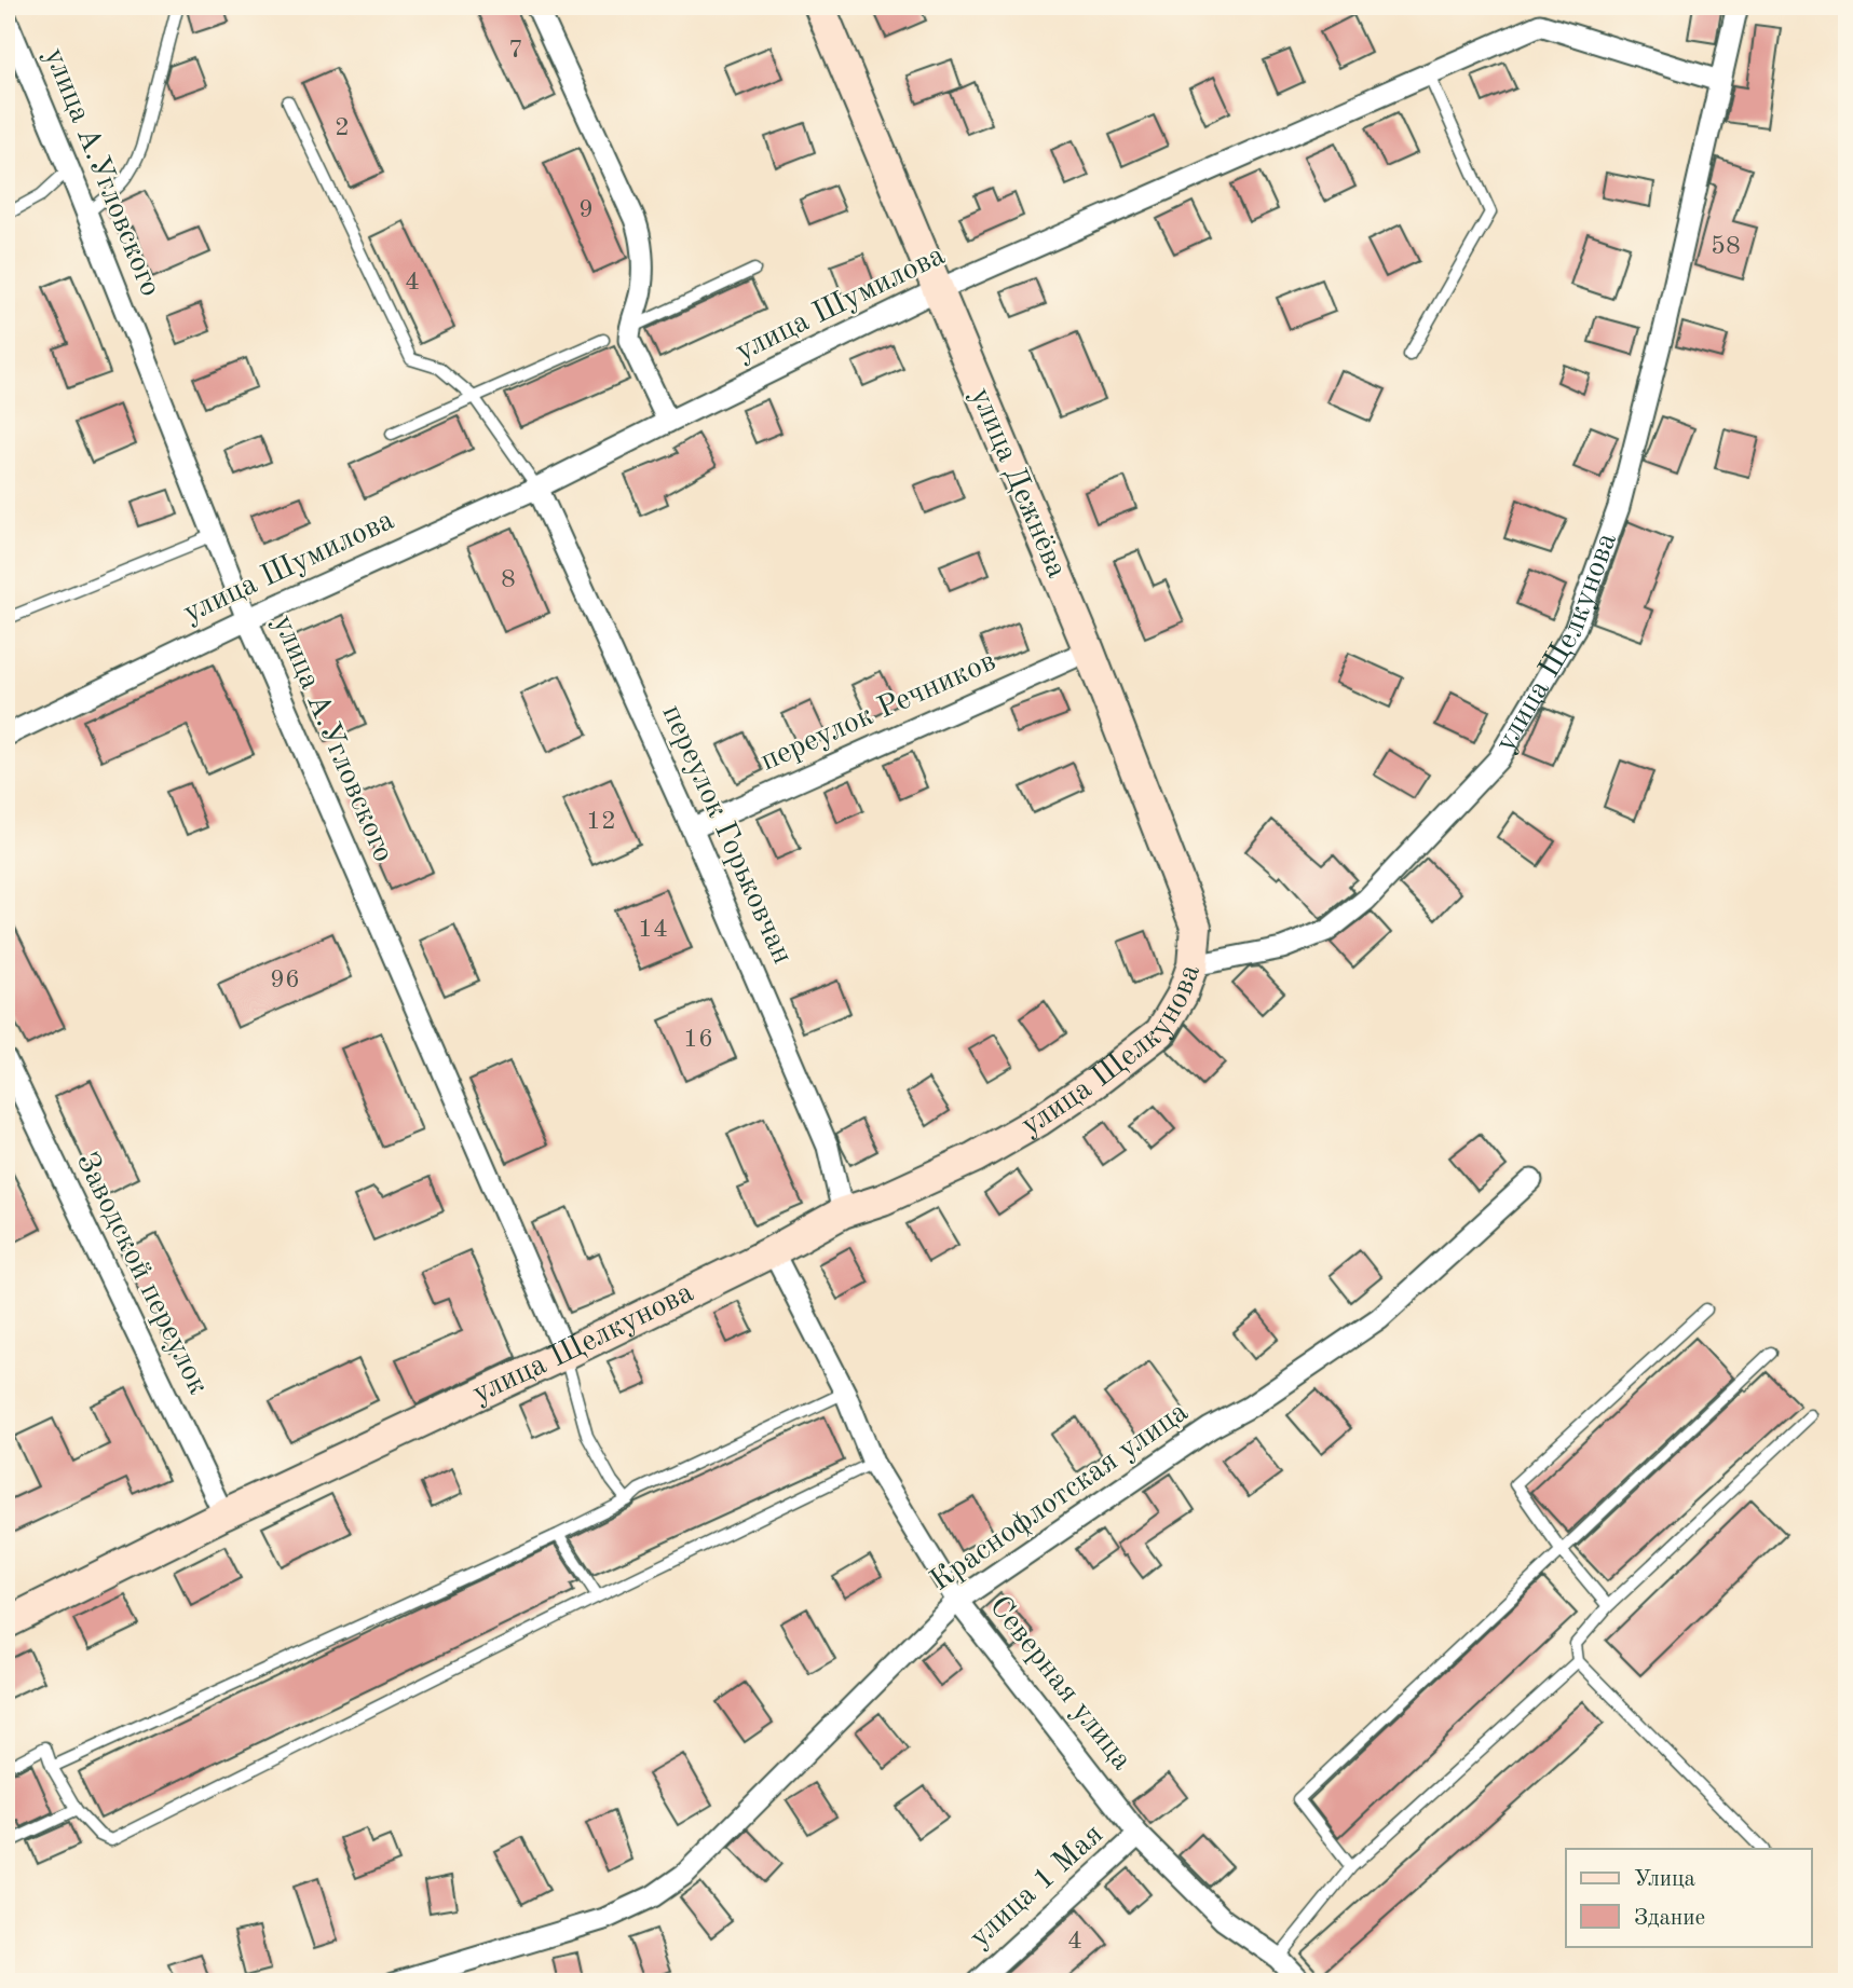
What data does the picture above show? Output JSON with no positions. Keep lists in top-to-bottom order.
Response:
{
  "streets": {
    "main road": ["улица Дежнёва", "улица Щелкунова"],
    "street": [
      "улица А.Угловского",
      "улица Шумилова",
      "переулок Речников",
      "переулок Горьковчан",
      "Заводской переулок",
      "Краснофлотская улица",
      "Северная улица",
      "улица 1 Мая"
    ]
  },
  "crossings": [
    ["улица А.Угловского", "улица Шумилова"],
    ["улица А.Угловского", "улица Щелкунова"],
    ["улица Шумилова", "улица Дежнёва"],
    ["улица Шумилова", "улица Щелкунова"],
    ["улица Шумилова", "переулок Горьковчан"],
    ["улица Дежнёва", "улица Щелкунова"],
    ["улица Дежнёва", "переулок Речников"],
    ["улица Щелкунова", "переулок Горьковчан"],
    ["улица Щелкунова", "Заводской переулок"],
    ["улица Щелкунова", "Северная улица"],
    ["переулок Речников", "переулок Горьковчан"],
    ["Краснофлотская улица", "Северная улица"],
    ["Северная улица", "улица 1 Мая"]
  ],
  "house_numbers": [
    "7",
    "2",
    "9",
    "58",
    "4",
    "8",
    "12",
    "14",
    "96",
    "16",
    "4"
  ],
  "legend": ["Улица", "Здание"]
}
